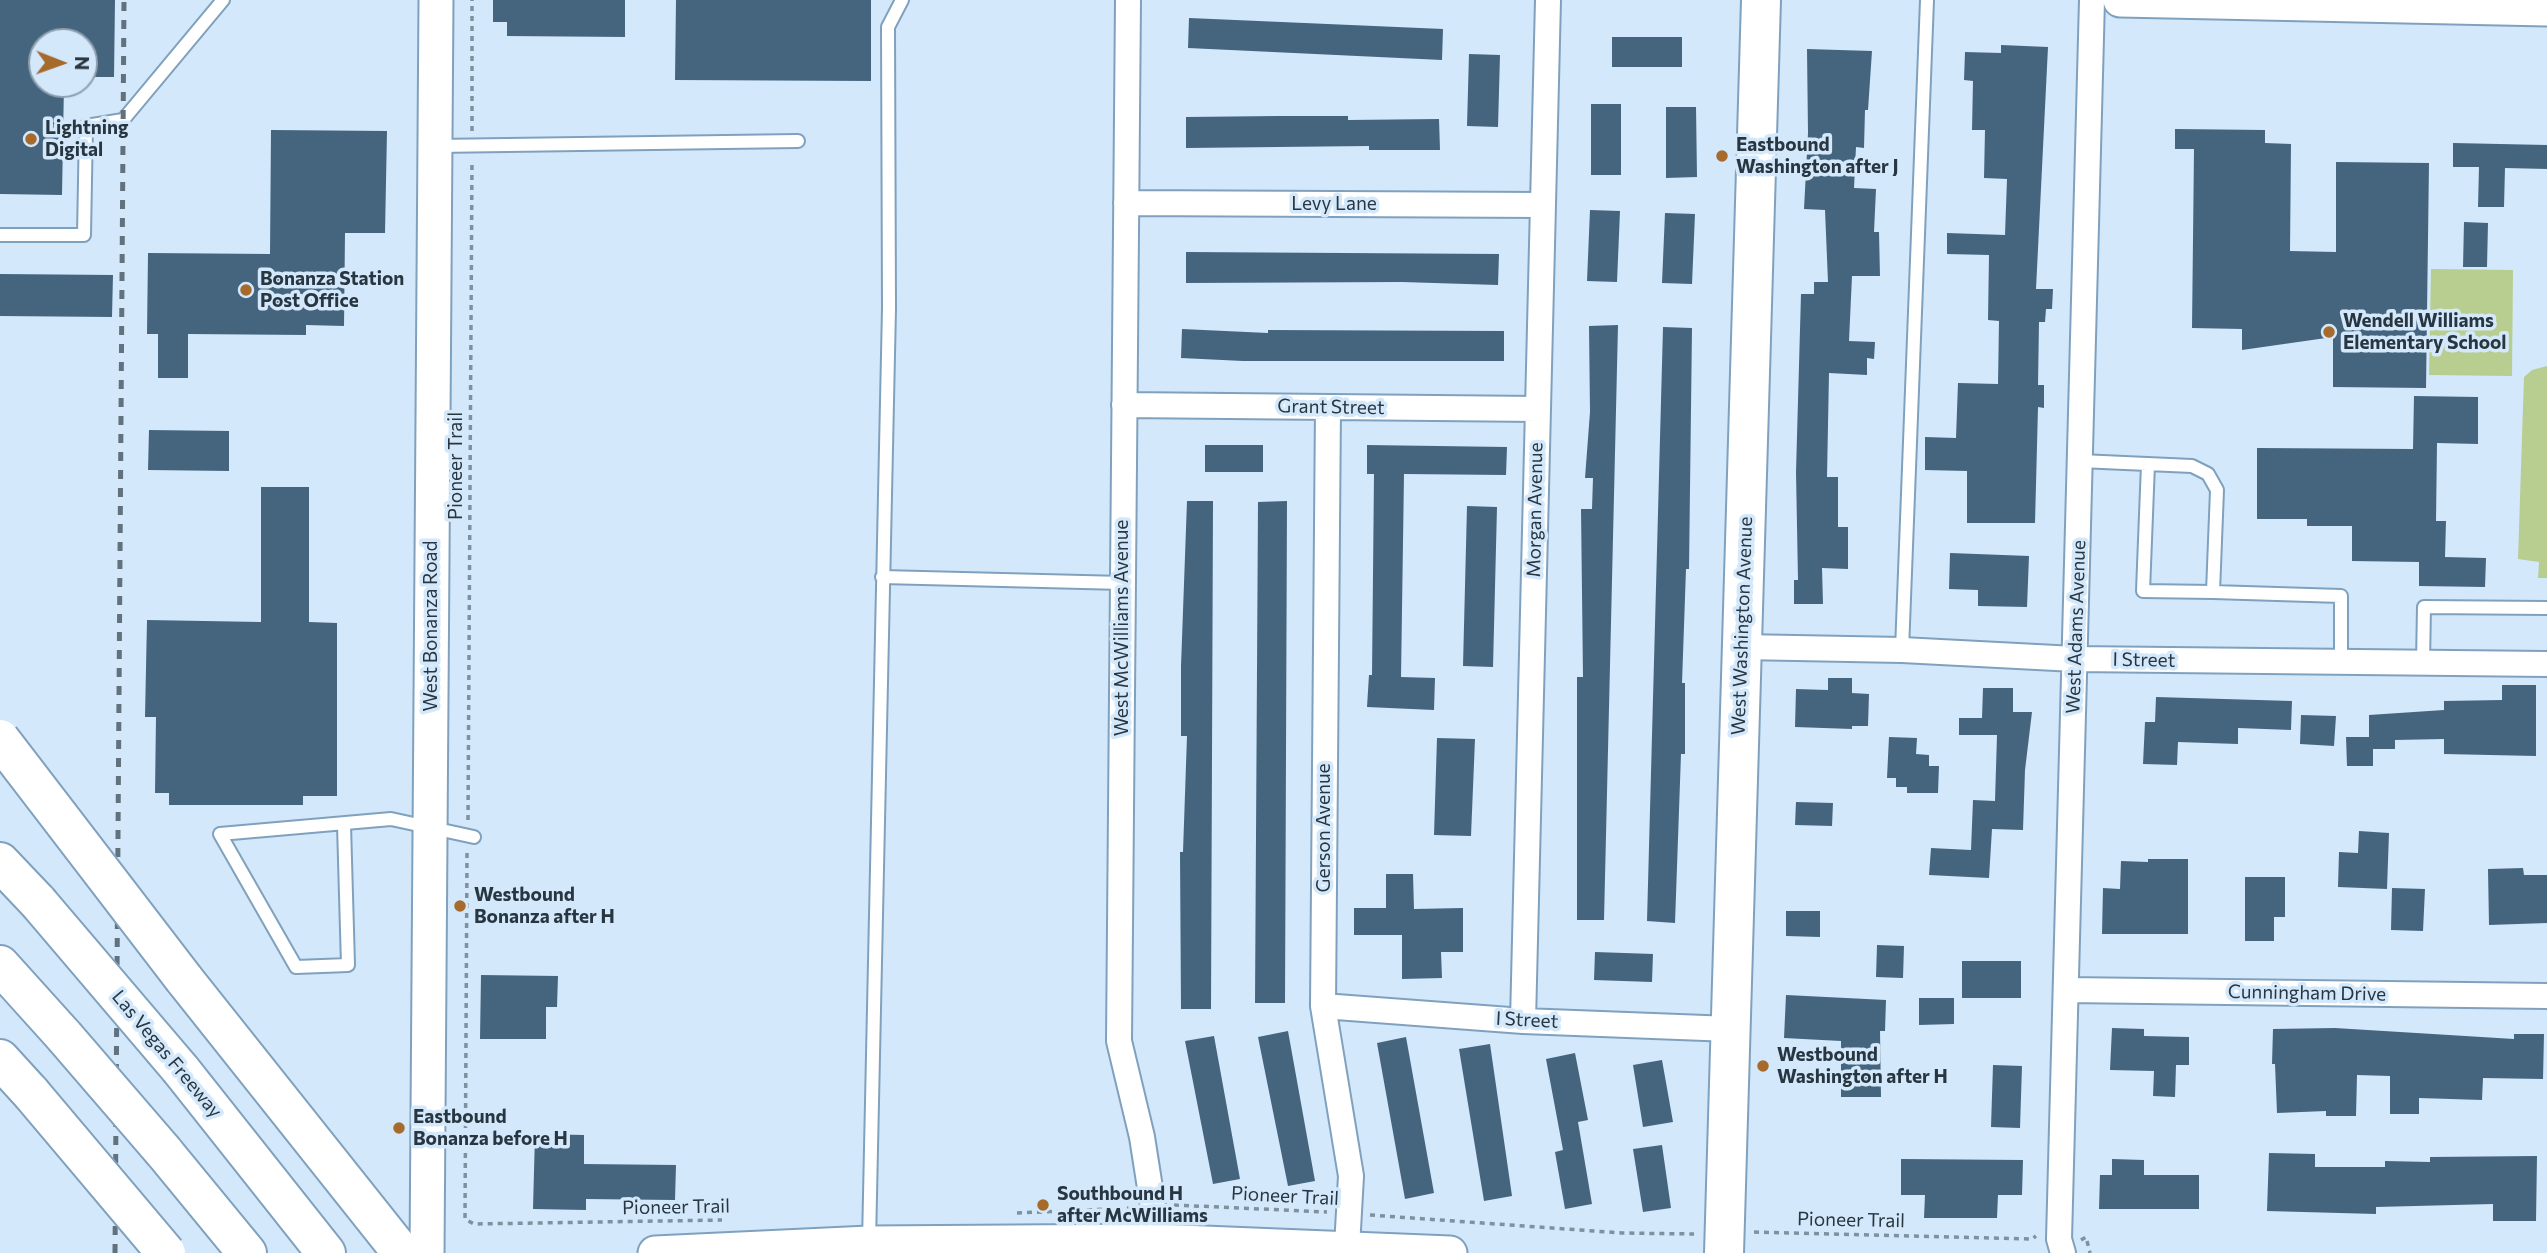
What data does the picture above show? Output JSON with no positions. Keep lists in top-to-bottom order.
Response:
{
  "streets": {
    "main road": ["West Bonanza Road", "West Washington Avenue", "Las Vegas Freeway"],
    "street": [
      "Levy Lane",
      "Grant Street",
      "Morgan Avenue",
      "West Adams Avenue",
      "West McWilliams Avenue",
      "I Street",
      "Gerson Avenue",
      "Cunningham Drive"
    ],
    "path": ["Pioneer Trail"]
  },
  "crossings": [
    ["Levy Lane", "Morgan Avenue"],
    ["Levy Lane", "West McWilliams Avenue"],
    ["Grant Street", "Morgan Avenue"],
    ["Grant Street", "West McWilliams Avenue"],
    ["Grant Street", "Gerson Avenue"],
    ["Pioneer Trail", "West Washington Avenue"],
    ["Pioneer Trail", "West Adams Avenue"],
    ["Pioneer Trail", "West McWilliams Avenue"],
    ["Pioneer Trail", "Gerson Avenue"],
    ["Morgan Avenue", "I Street"],
    ["West Washington Avenue", "I Street"],
    ["West Adams Avenue", "I Street"],
    ["West Adams Avenue", "Cunningham Drive"],
    ["I Street", "Gerson Avenue"]
  ],
  "places": [
    "Lightning Digital",
    "Eastbound Washington after J",
    "Bonanza Station Post Office",
    "Wendell Williams Elementary School",
    "Westbound Bonanza after H",
    "Westbound Washington after H",
    "Eastbound Bonanza before H",
    "Southbound H after McWilliams"
  ],
  "north": "right"
}
